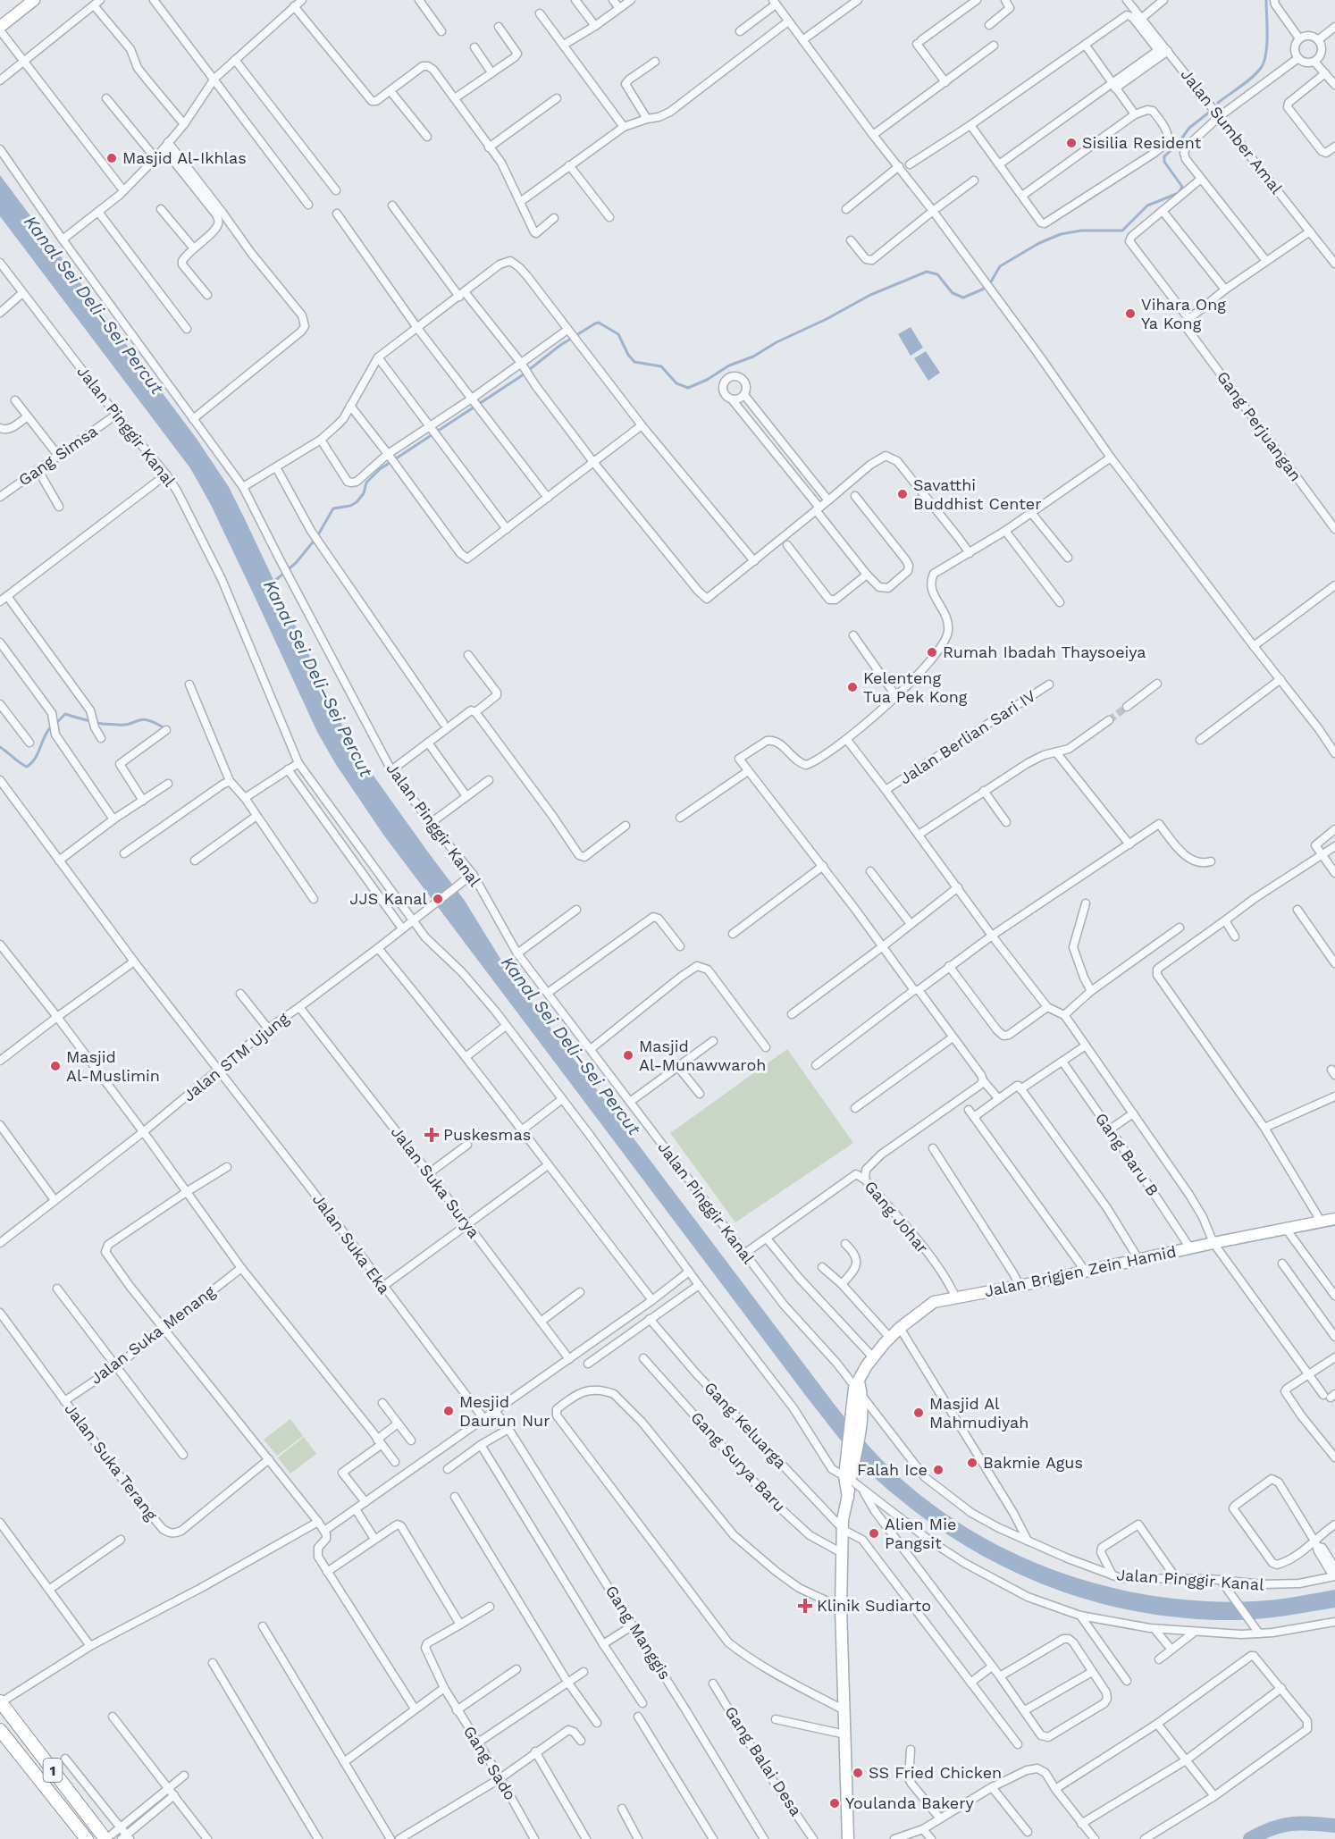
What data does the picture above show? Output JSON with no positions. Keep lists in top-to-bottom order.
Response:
{
  "streets": {
    "highway": ["1"],
    "main road": ["Jalan Brigjen Zein Hamid"],
    "street": [
      "Jalan Sumber Amal",
      "Jalan Pinggir Kanal",
      "Gang Perjuangan",
      "Gang Simsa",
      "Jalan Berlian Sari IV",
      "Jalan STM Ujung",
      "Gang Baru B",
      "Jalan Suka Surya",
      "Gang Johar",
      "Jalan Suka Eka",
      "Jalan Suka Menang",
      "Gang Keluarga",
      "Jalan Suka Terang",
      "Gang Surya Baru",
      "Gang Manggis",
      "Gang Balai Desa",
      "Gang Sado"
    ]
  },
  "crossings": [
    ["Jalan Pinggir Kanal", "Gang Simsa"],
    ["Jalan Pinggir Kanal", "Jalan STM Ujung"],
    ["Jalan Pinggir Kanal", "Gang Johar"],
    ["Jalan Pinggir Kanal", "Jalan Brigjen Zein Hamid"],
    ["Jalan STM Ujung", "Jalan Suka Surya"],
    ["Jalan STM Ujung", "Jalan Suka Eka"],
    ["Gang Baru B", "Jalan Brigjen Zein Hamid"],
    ["Gang Johar", "Jalan Brigjen Zein Hamid"],
    ["Jalan Brigjen Zein Hamid", "Gang Keluarga"],
    ["Jalan Brigjen Zein Hamid", "Gang Surya Baru"],
    ["Jalan Suka Menang", "Jalan Suka Terang"]
  ],
  "water": ["Kanal Sei Deli–Sei Percut"],
  "places": {
    "other": [
      "Sisilia Resident",
      "Masjid Al-Ikhlas",
      "Vihara Ong Ya Kong",
      "Savatthi Buddhist Center",
      "Rumah Ibadah Thaysoeiya",
      "Kelenteng Tua Pek Kong",
      "JJS Kanal",
      "Masjid Al-Munawwaroh",
      "Masjid Al-Muslimin",
      "Mesjid Daurun Nur",
      "Masjid Al Mahmudiyah",
      "Bakmie Agus",
      "Falah Ice",
      "Alien Mie Pangsit",
      "SS Fried Chicken",
      "Youlanda Bakery"
    ],
    "health": ["Puskesmas", "Klinik Sudiarto"]
  }
}
